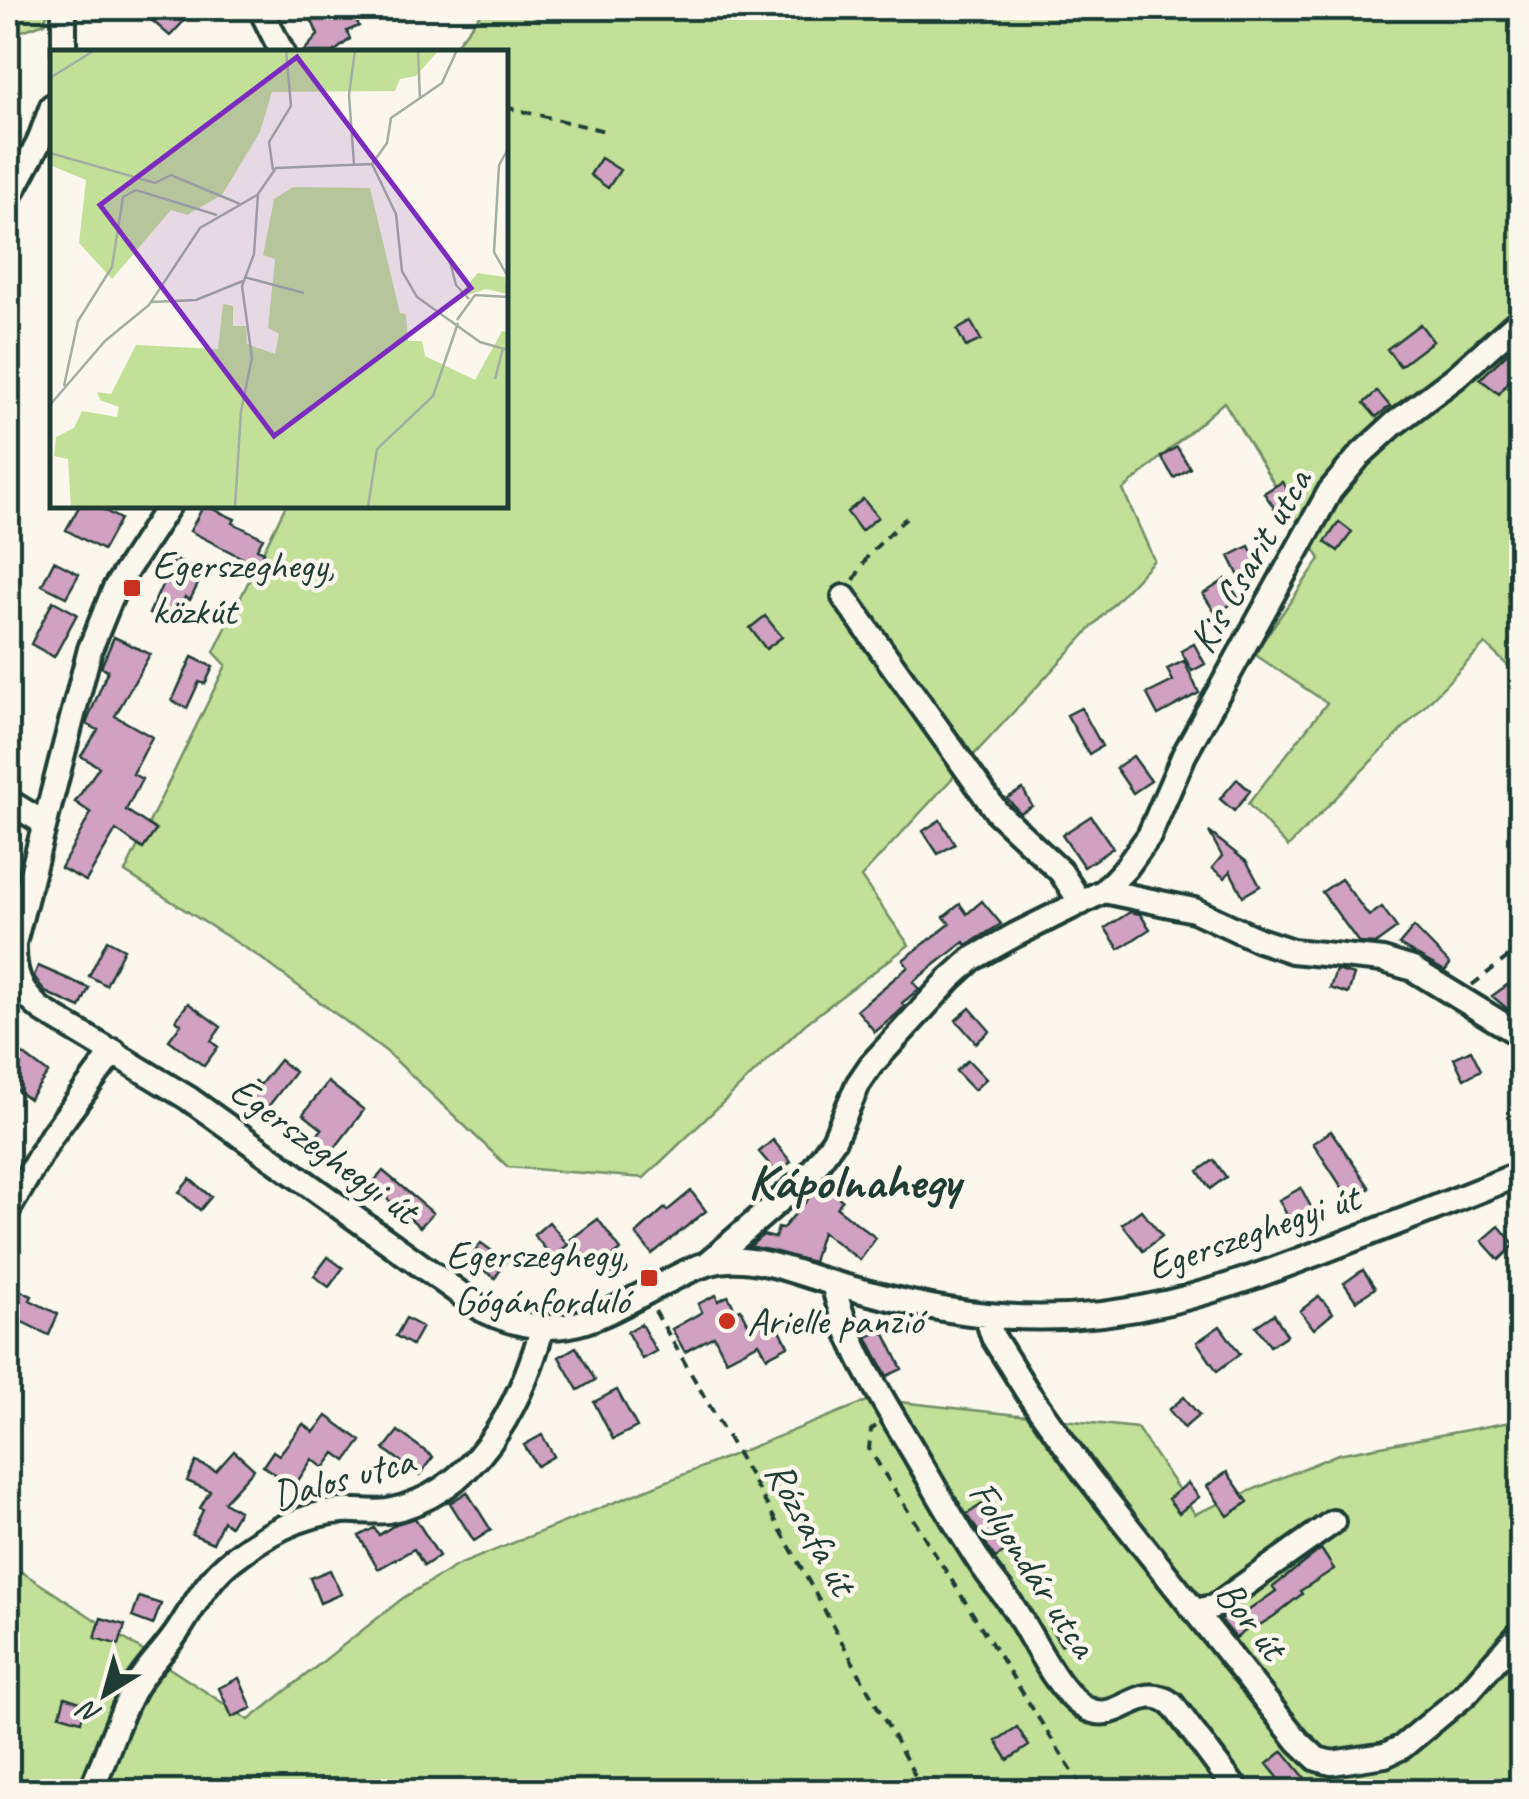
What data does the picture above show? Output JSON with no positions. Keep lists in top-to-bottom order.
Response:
{
  "streets": {
    "street": [
      "Kis Csarit utca",
      "Egerszeghegyi út",
      "Dalos utca",
      "Folyondár utca",
      "Bor út"
    ],
    "path": ["Rózsafa út"]
  },
  "crossings": [
    ["Kis Csarit utca", "Egerszeghegyi út"],
    ["Egerszeghegyi út", "Dalos utca"],
    ["Egerszeghegyi út", "Rózsafa út"],
    ["Egerszeghegyi út", "Folyondár utca"],
    ["Egerszeghegyi út", "Bor út"]
  ],
  "districts": ["Kápolnahegy"],
  "places": {
    "transit": ["Egerszeghegy, közkút", "Egerszeghegy, Gógánforduló"],
    "other": ["Arielle panzió"]
  },
  "north": "bottom left"
}
